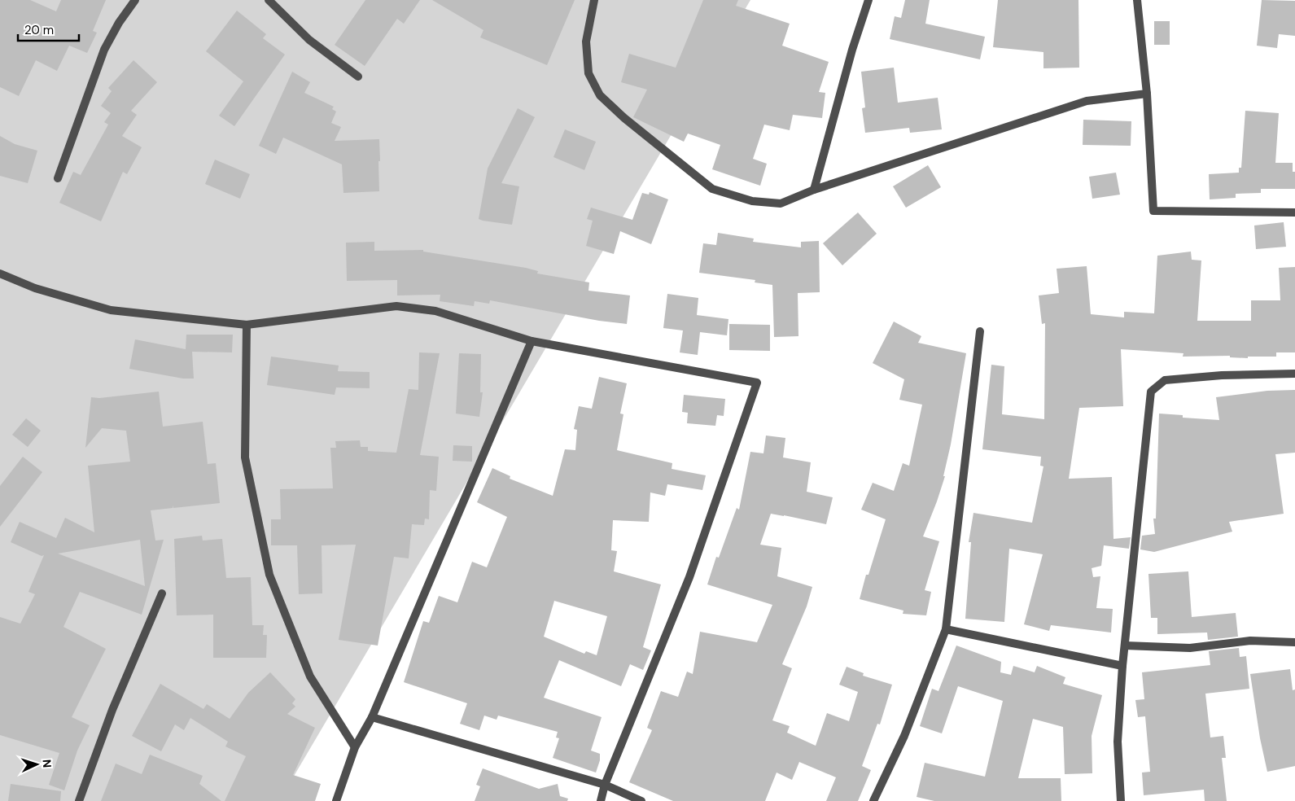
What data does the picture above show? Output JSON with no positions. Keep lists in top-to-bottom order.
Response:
{
  "scale_bar": "20 m",
  "north": "right"
}
